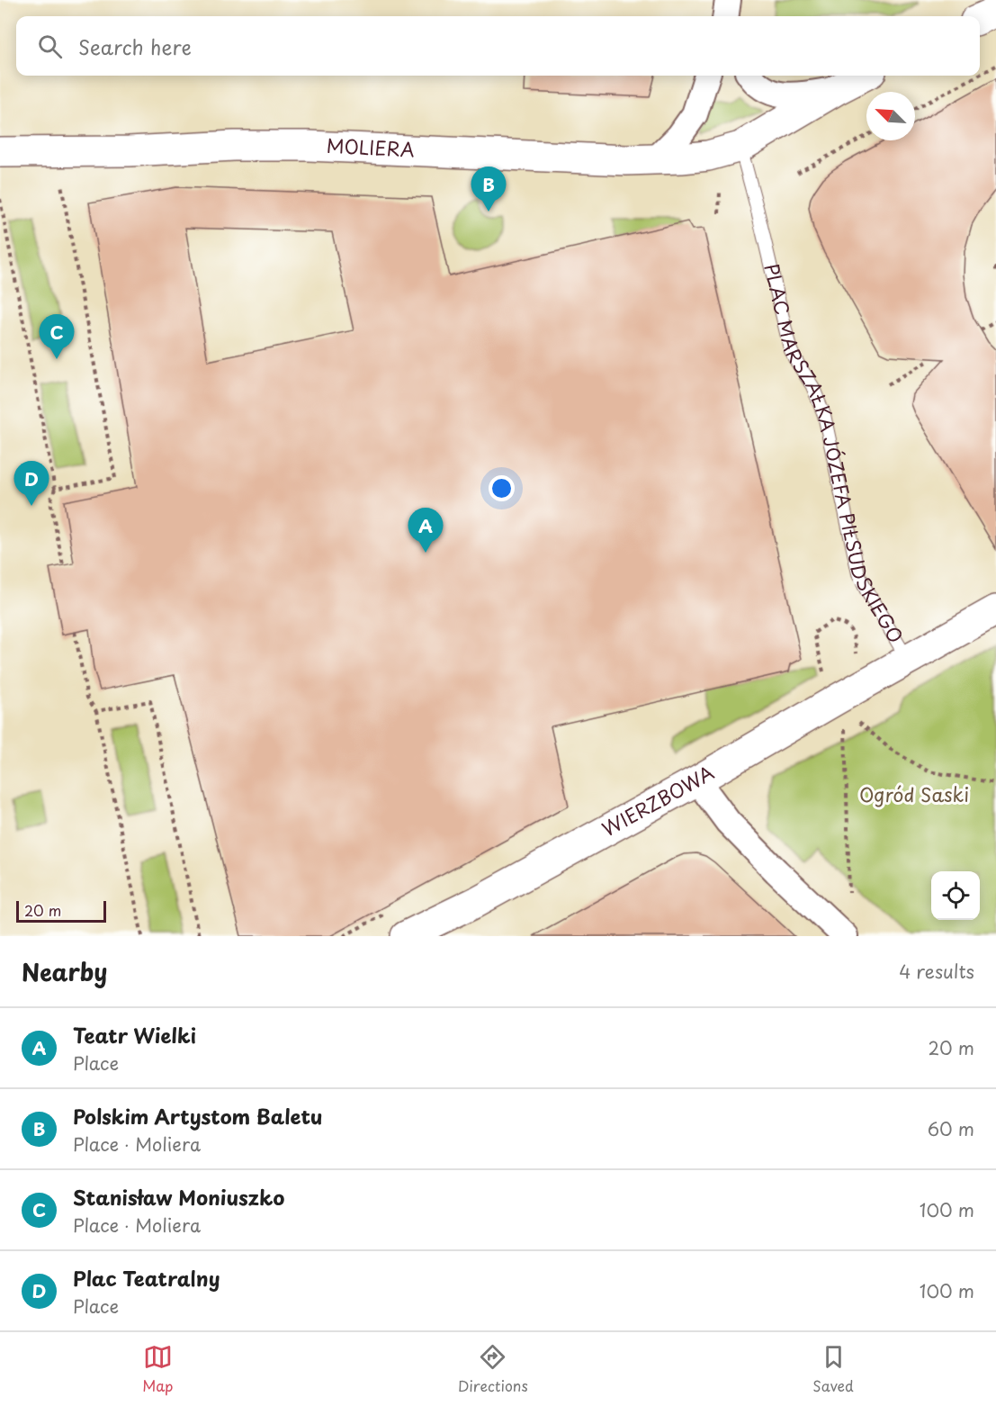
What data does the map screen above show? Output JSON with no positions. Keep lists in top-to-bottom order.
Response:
{
  "streets": {
    "street": ["MOLIERA", "PLAC MARSZAŁKA JÓZEFA PIŁSUDSKIEGO", "WIERZBOWA"]
  },
  "crossings": [
    ["MOLIERA", "PLAC MARSZAŁKA JÓZEFA PIŁSUDSKIEGO"],
    ["PLAC MARSZAŁKA JÓZEFA PIŁSUDSKIEGO", "WIERZBOWA"]
  ],
  "parks": ["Ogród Saski"],
  "scale_bar": "20 m",
  "north": "top left",
  "page": {
    "search": "Search here",
    "pins": [
      "B",
      "C",
      "D",
      "A"
    ],
    "scale": "20 m",
    "heading": ["Nearby", "4 results"],
    "list": [
      {
        "mark": "A",
        "name": "Teatr Wielki",
        "note": "Place",
        "value": "20 m"
      },
      {
        "mark": "B",
        "name": "Polskim Artystom Baletu",
        "note": "Place · Moliera",
        "value": "60 m"
      },
      {
        "mark": "C",
        "name": "Stanisław Moniuszko",
        "note": "Place · Moliera",
        "value": "100 m"
      },
      {
        "mark": "D",
        "name": "Plac Teatralny",
        "note": "Place",
        "value": "100 m"
      }
    ],
    "nav": ["Map", "Directions", "Saved"]
  }
}
